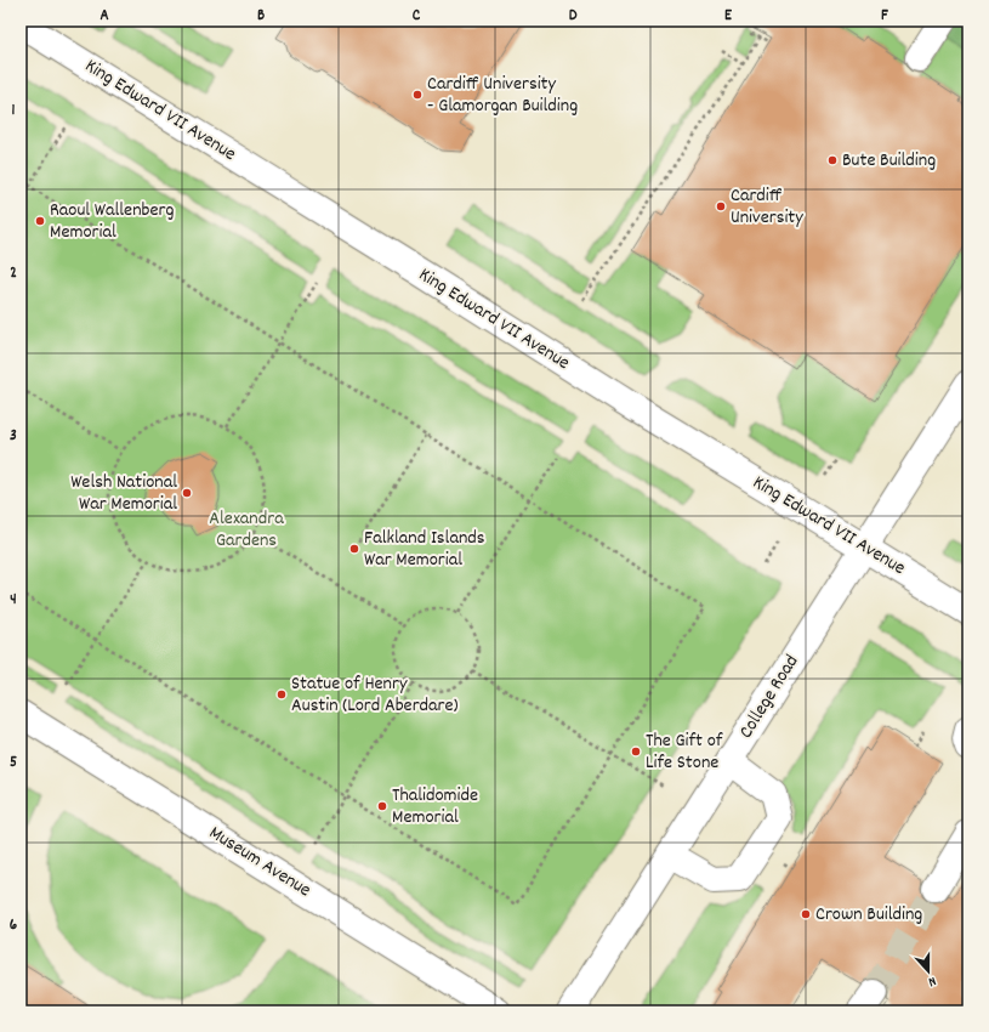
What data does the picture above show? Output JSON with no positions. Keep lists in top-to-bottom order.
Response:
{
  "streets": {
    "street": ["King Edward VII Avenue", "College Road", "Museum Avenue"]
  },
  "crossings": [
    ["King Edward VII Avenue", "College Road"]
  ],
  "parks": ["Alexandra Gardens"],
  "places": [
    "Cardiff University - Glamorgan Building",
    "Bute Building",
    "Cardiff University",
    "Raoul Wallenberg Memorial",
    "Welsh National War Memorial",
    "Falkland Islands War Memorial",
    "Statue of Henry Austin (Lord Aberdare)",
    "The Gift of Life Stone",
    "Thalidomide Memorial",
    "Crown Building"
  ],
  "north": "bottom",
  "grid": {
    "columns": [
      "A",
      "B",
      "C",
      "D",
      "E",
      "F"
    ],
    "rows": [
      "1",
      "2",
      "3",
      "4",
      "5",
      "6"
    ]
  }
}
